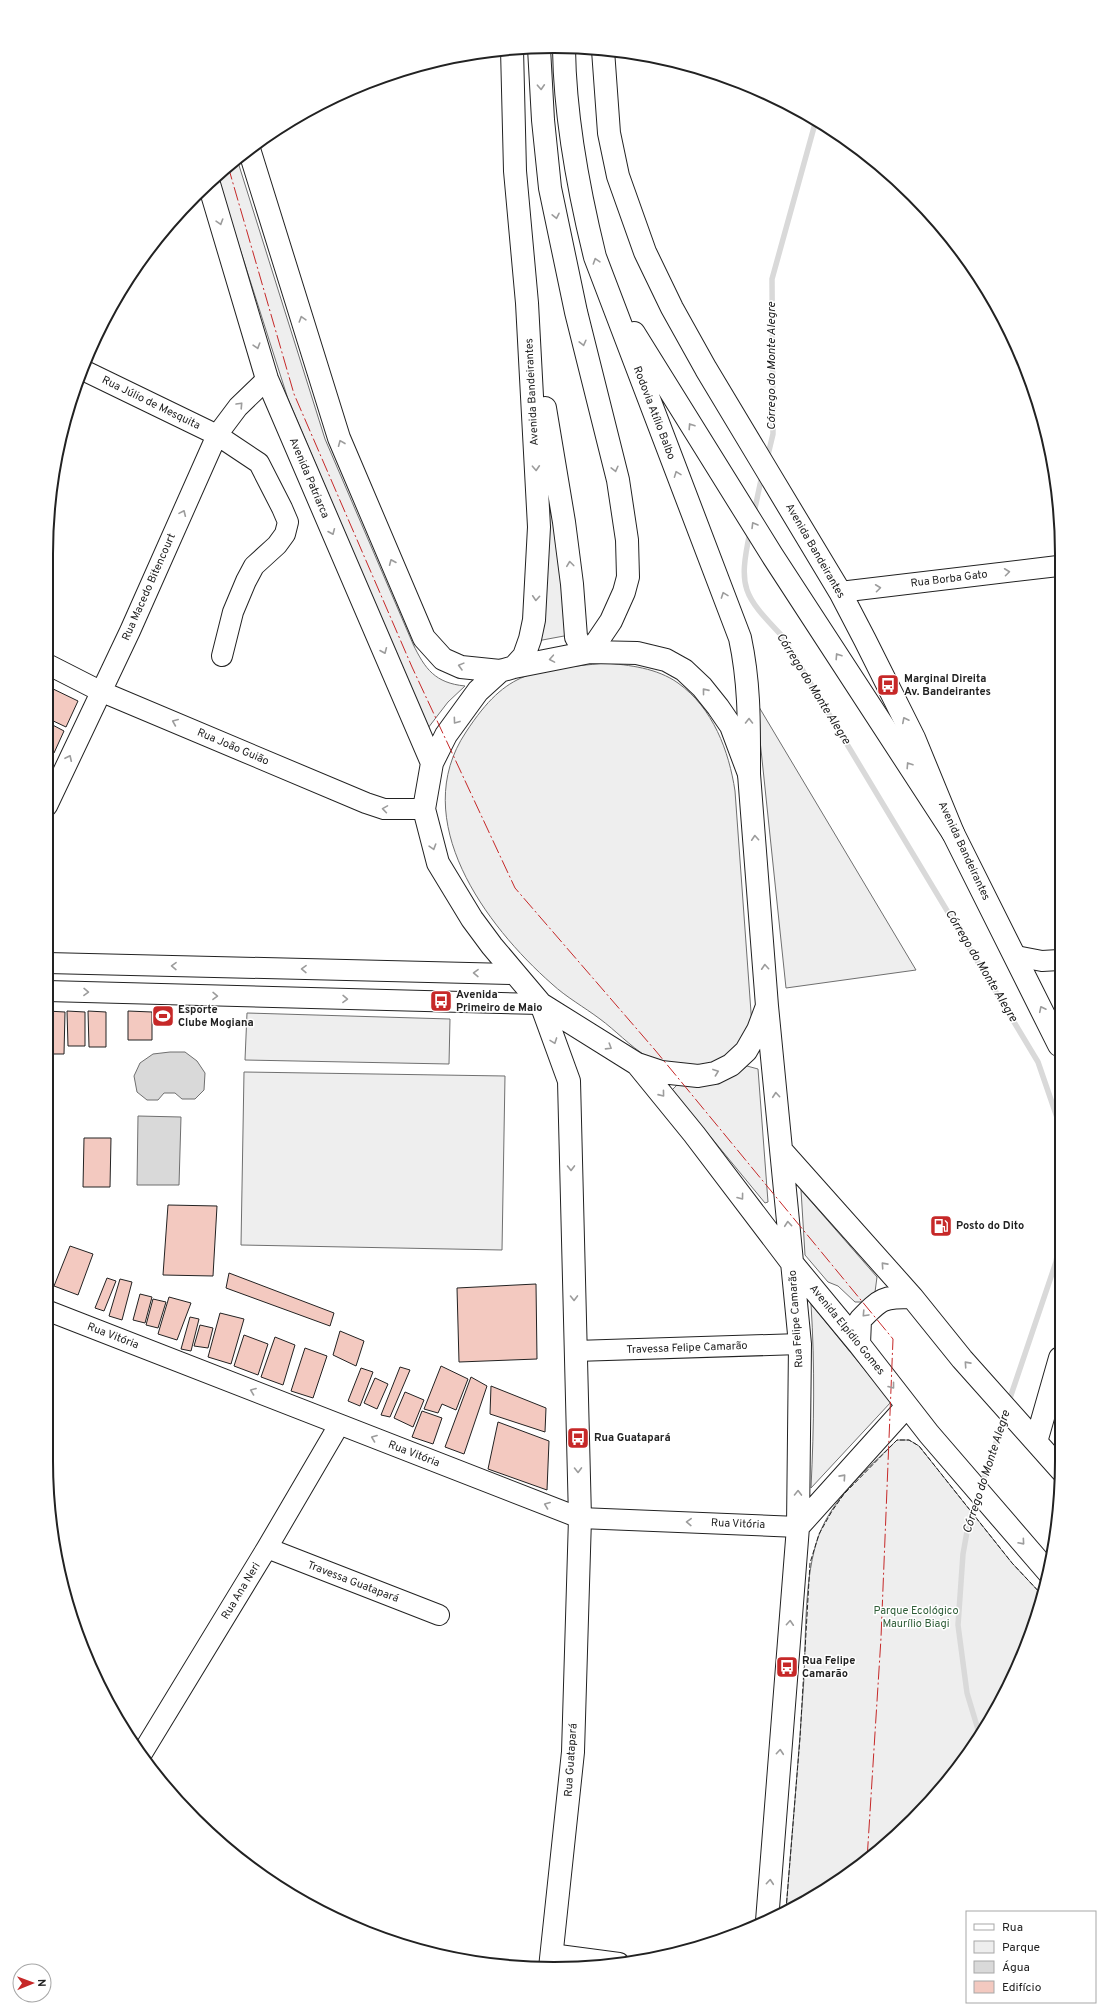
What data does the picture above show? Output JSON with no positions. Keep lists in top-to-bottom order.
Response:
{
  "streets": {
    "main road": [
      "Avenida Bandeirantes",
      "Rodovia Atílio Balbo",
      "Avenida Patriarca",
      "Rua Felipe Camarão",
      "Avenida Elpídio Gomes",
      "Rua Guatapará"
    ],
    "street": [
      "Rua Júlio de Mesquita",
      "Rua Borba Gato",
      "Rua Macedo Bitencourt",
      "Rua João Guião",
      "Rua Vitória",
      "Travessa Felipe Camarão",
      "Travessa Guatapará",
      "Rua Ana Neri"
    ]
  },
  "crossings": [
    ["Avenida Bandeirantes", "Avenida Patriarca"],
    ["Avenida Bandeirantes", "Rua Borba Gato"],
    ["Avenida Bandeirantes", "Rua João Guião"],
    ["Avenida Bandeirantes", "Avenida Elpídio Gomes"],
    ["Avenida Bandeirantes", "Rua Guatapará"],
    ["Rua Júlio de Mesquita", "Rua Macedo Bitencourt"],
    ["Avenida Patriarca", "Rua Macedo Bitencourt"],
    ["Rua Macedo Bitencourt", "Rua João Guião"],
    ["Rua Felipe Camarão", "Avenida Elpídio Gomes"],
    ["Rua Felipe Camarão", "Rua Vitória"],
    ["Rua Felipe Camarão", "Travessa Felipe Camarão"],
    ["Rua Vitória", "Rua Ana Neri"],
    ["Rua Vitória", "Rua Guatapará"],
    ["Travessa Felipe Camarão", "Rua Guatapará"],
    ["Travessa Guatapará", "Rua Ana Neri"]
  ],
  "one_way": [
    "Rua Borba Gato",
    "Rua Macedo Bitencourt",
    "Rua Felipe Camarão",
    "Rua Vitória",
    "Rua Guatapará"
  ],
  "water": ["Córrego do Monte Alegre"],
  "parks": ["Parque Ecológico Maurílio Biagi"],
  "places": {
    "bus stop": [
      "Marginal Direita Av. Bandeirantes",
      "Avenida Primeiro de Maio",
      "Rua Guatapará",
      "Rua Felipe Camarão"
    ],
    "sports": ["Esporte Clube Mogiana"],
    "fuel station": ["Posto do Dito"]
  },
  "legend": [
    "Rua",
    "Parque",
    "Água",
    "Edifício"
  ],
  "north": "right"
}
